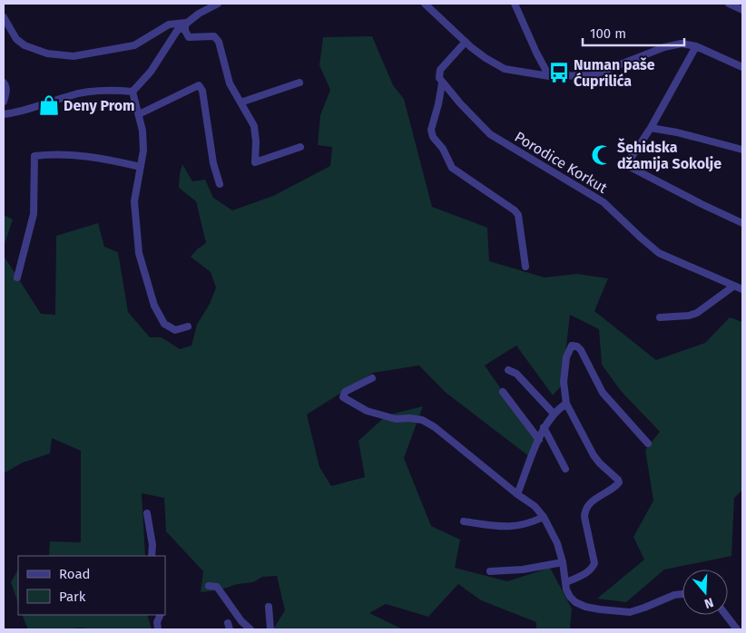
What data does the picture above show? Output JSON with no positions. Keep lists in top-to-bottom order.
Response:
{
  "streets": {
    "street": ["Porodice Korkut"]
  },
  "places": {
    "bus stop": ["Numan paše Ćuprilića"],
    "shop": ["Deny Prom"],
    "mosque": ["Šehidska džamija Sokolje"]
  },
  "legend": ["Road", "Park"],
  "scale_bar": "100 m",
  "north": "bottom"
}
